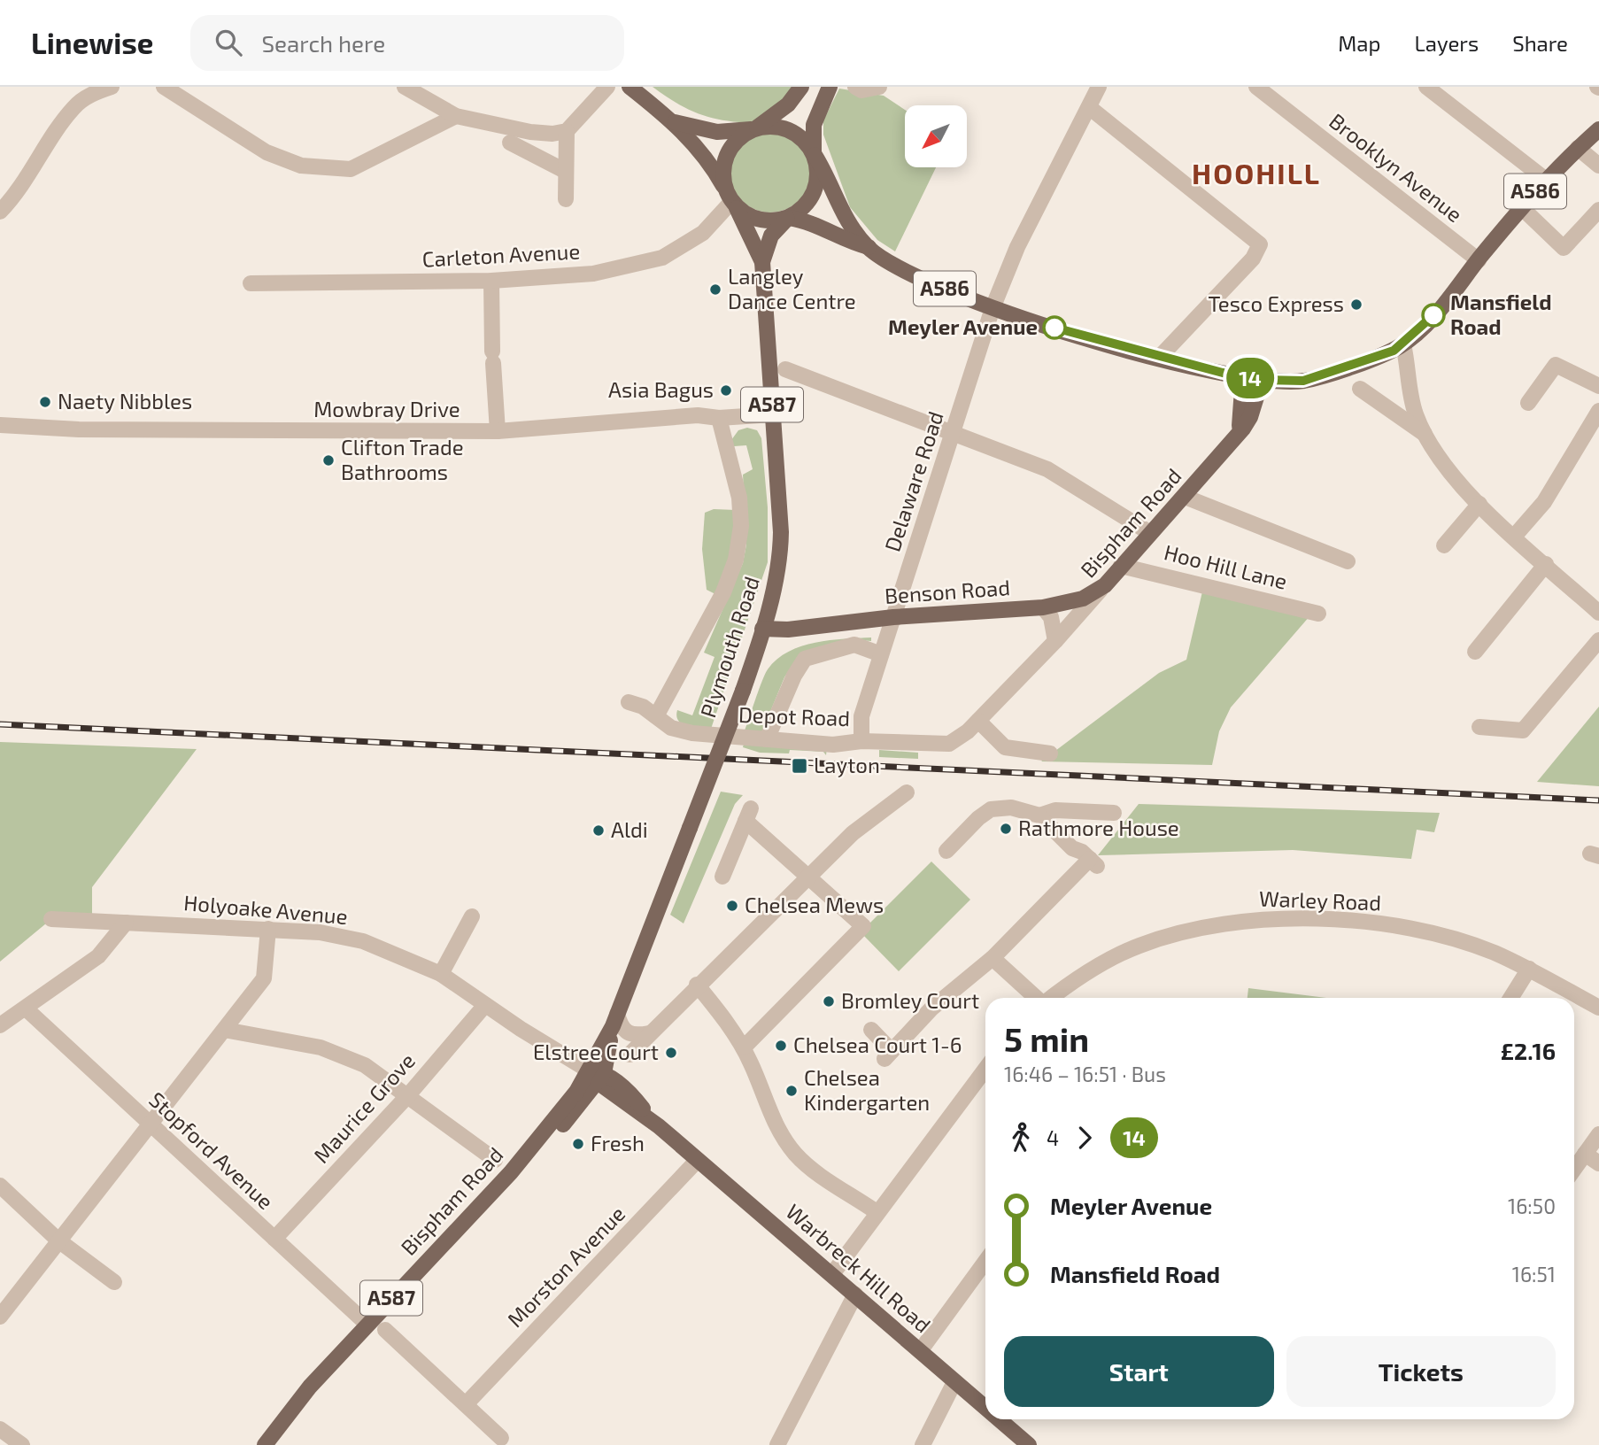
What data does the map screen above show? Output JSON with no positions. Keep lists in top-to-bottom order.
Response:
{
  "streets": {
    "main road": [
      "A586",
      "A587",
      "Bispham Road",
      "Benson Road",
      "Plymouth Road",
      "Warbreck Hill Road"
    ],
    "street": [
      "Brooklyn Avenue",
      "Carleton Avenue",
      "Mowbray Drive",
      "Delaware Road",
      "Hoo Hill Lane",
      "Depot Road",
      "Warley Road",
      "Holyoake Avenue",
      "Maurice Grove",
      "Stopford Avenue",
      "Morston Avenue"
    ]
  },
  "crossings": [
    ["Brooklyn Avenue", "A586"],
    ["A586", "Carleton Avenue"],
    ["A586", "Delaware Road"],
    ["A586", "Bispham Road"],
    ["A586", "Plymouth Road"],
    ["Carleton Avenue", "Plymouth Road"],
    ["Mowbray Drive", "Plymouth Road"],
    ["Delaware Road", "Benson Road"],
    ["Delaware Road", "Depot Road"],
    ["Bispham Road", "Hoo Hill Lane"],
    ["Bispham Road", "Benson Road"],
    ["Bispham Road", "Plymouth Road"],
    ["Bispham Road", "Depot Road"],
    ["Bispham Road", "Holyoake Avenue"],
    ["Bispham Road", "Stopford Avenue"],
    ["Bispham Road", "Warbreck Hill Road"],
    ["Benson Road", "Plymouth Road"],
    ["Plymouth Road", "Depot Road"],
    ["Plymouth Road", "Holyoake Avenue"],
    ["Plymouth Road", "Warbreck Hill Road"],
    ["Holyoake Avenue", "Maurice Grove"],
    ["Holyoake Avenue", "Warbreck Hill Road"],
    ["Maurice Grove", "Stopford Avenue"],
    ["Morston Avenue", "Warbreck Hill Road"]
  ],
  "districts": ["HOOHILL"],
  "places": {
    "other": [
      "Langley Dance Centre",
      "Tesco Express",
      "Mansfield Road",
      "Meyler Avenue",
      "Asia Bagus",
      "Naety Nibbles",
      "Clifton Trade Bathrooms",
      "Rathmore House",
      "Aldi",
      "Chelsea Mews",
      "Bromley Court",
      "Chelsea Court 1-6",
      "Elstree Court",
      "Chelsea Kindergarten",
      "Fresh"
    ],
    "transit": ["Layton"]
  },
  "lines": ["bus line 14"],
  "north": "bottom left",
  "page": {
    "header": "Linewise",
    "search": "Search here",
    "nav": ["Map", "Layers", "Share"],
    "on_map": "14",
    "heading": ["5 min", "16:46 – 16:51 · Bus", "£2.16"],
    "legs": ["4", "14"],
    "list": [
      {
        "name": "Meyler Avenue",
        "value": "16:50"
      },
      {
        "name": "Mansfield Road",
        "value": "16:51"
      }
    ],
    "buttons": ["Start", "Tickets"]
  }
}
